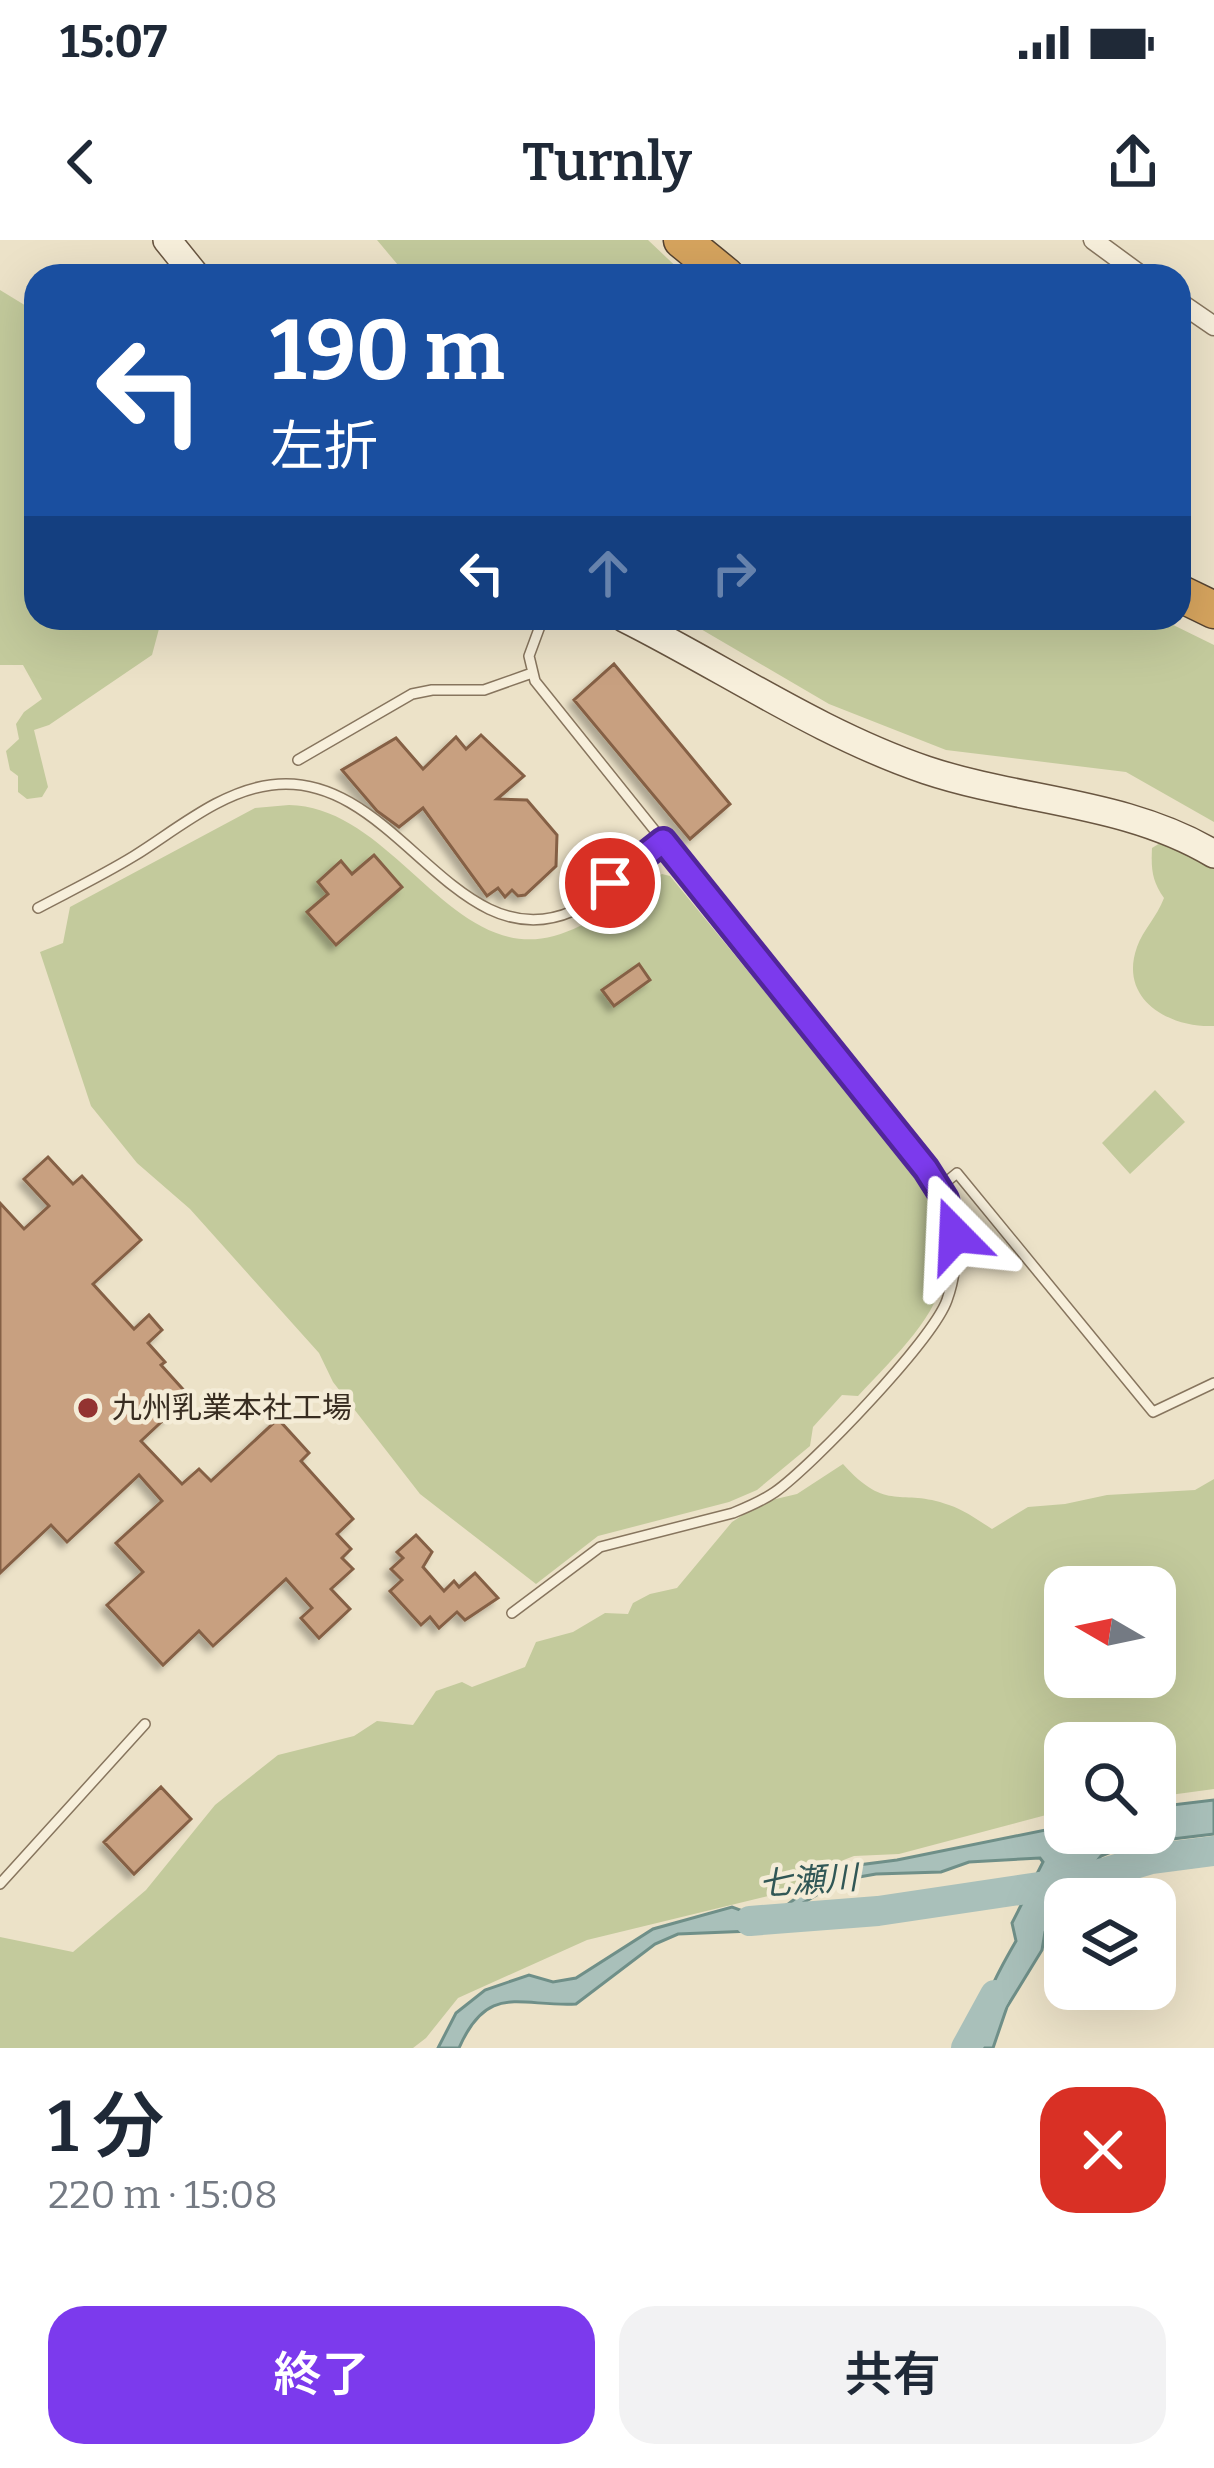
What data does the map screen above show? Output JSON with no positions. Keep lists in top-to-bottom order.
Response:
{
  "water": ["七瀬川"],
  "places": ["九州乳業本社工場"],
  "north": "left",
  "page": {
    "status": "15:07",
    "header": "Turnly",
    "turn": ["190 m", "左折"],
    "heading": ["1 分", "220 m · 15:08"],
    "buttons": ["終了", "共有"]
  }
}
